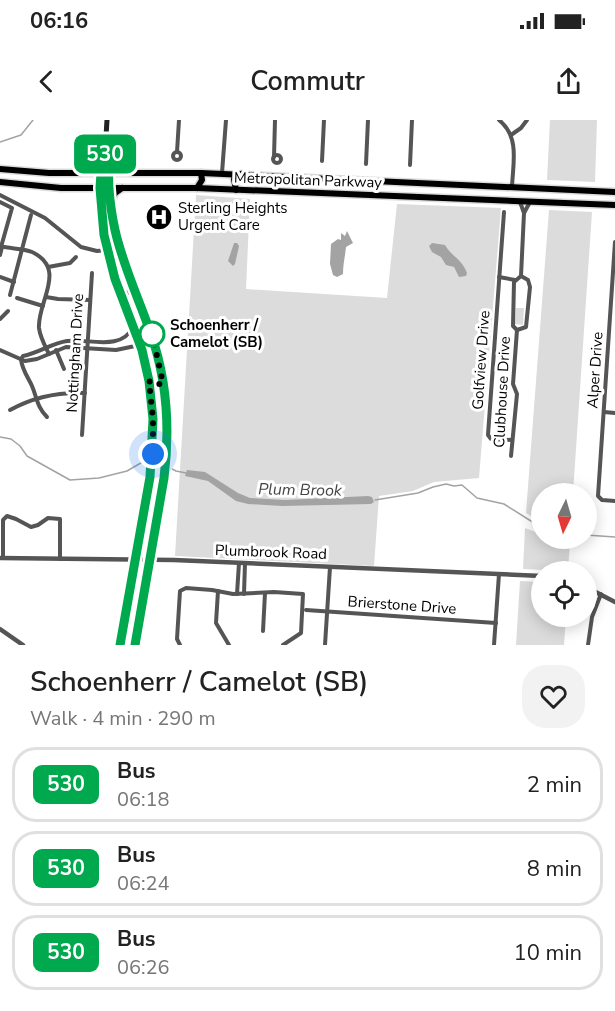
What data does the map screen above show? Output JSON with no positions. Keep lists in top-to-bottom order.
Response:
{
  "streets": {
    "main road": ["Metropolitan Parkway"],
    "street": [
      "Nottingham Drive",
      "Golfview Drive",
      "Alper Drive",
      "Clubhouse Drive",
      "Plumbrook Road",
      "Brierstone Drive"
    ]
  },
  "crossings": [
    ["Metropolitan Parkway", "Clubhouse Drive"],
    ["Golfview Drive", "Clubhouse Drive"]
  ],
  "water": ["Plum Brook"],
  "places": {
    "hospital": ["Sterling Heights Urgent Care"],
    "other": ["Schoenherr / Camelot (SB)"]
  },
  "lines": ["bus line 530"],
  "north": "bottom",
  "page": {
    "status": "06:16",
    "header": "Commutr",
    "on_map": "530",
    "heading": ["Schoenherr / Camelot (SB)", "Walk · 4 min · 290 m"],
    "list": [
      {
        "mark": "530",
        "name": "Bus",
        "note": "06:18",
        "value": "2 min"
      },
      {
        "mark": "530",
        "name": "Bus",
        "note": "06:24",
        "value": "8 min"
      },
      {
        "mark": "530",
        "name": "Bus",
        "note": "06:26",
        "value": "10 min"
      }
    ]
  }
}
